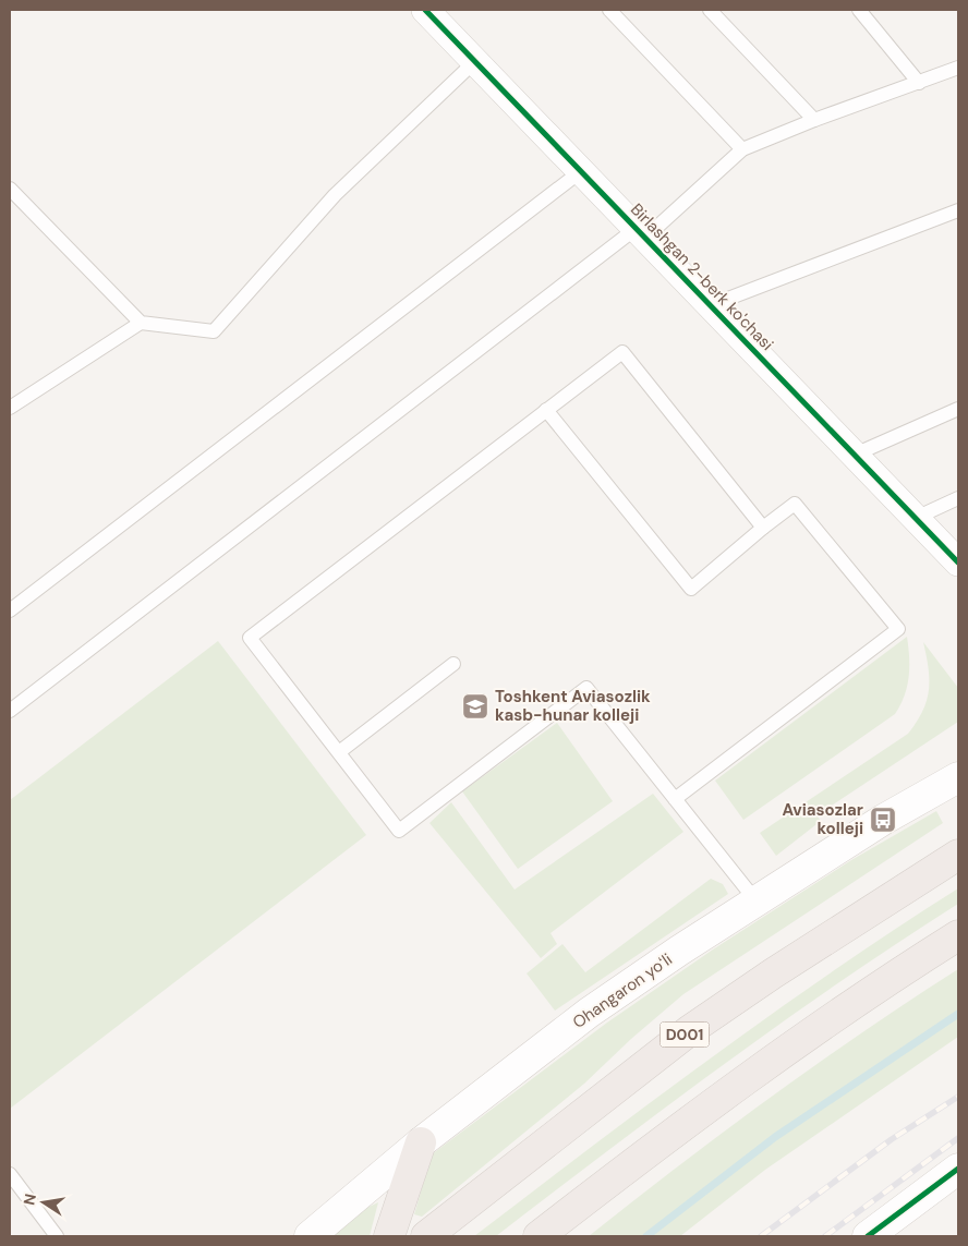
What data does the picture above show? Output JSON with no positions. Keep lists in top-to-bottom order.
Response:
{
  "streets": {
    "highway": ["D001"],
    "main road": ["Ohangaron yoʻli"],
    "street": ["Birlashgan 2-berk ko'chasi"]
  },
  "places": {
    "school or university": ["Toshkent Aviasozlik kasb-hunar kolleji"],
    "bus stop": ["Aviasozlar kolleji"]
  },
  "north": "left"
}
